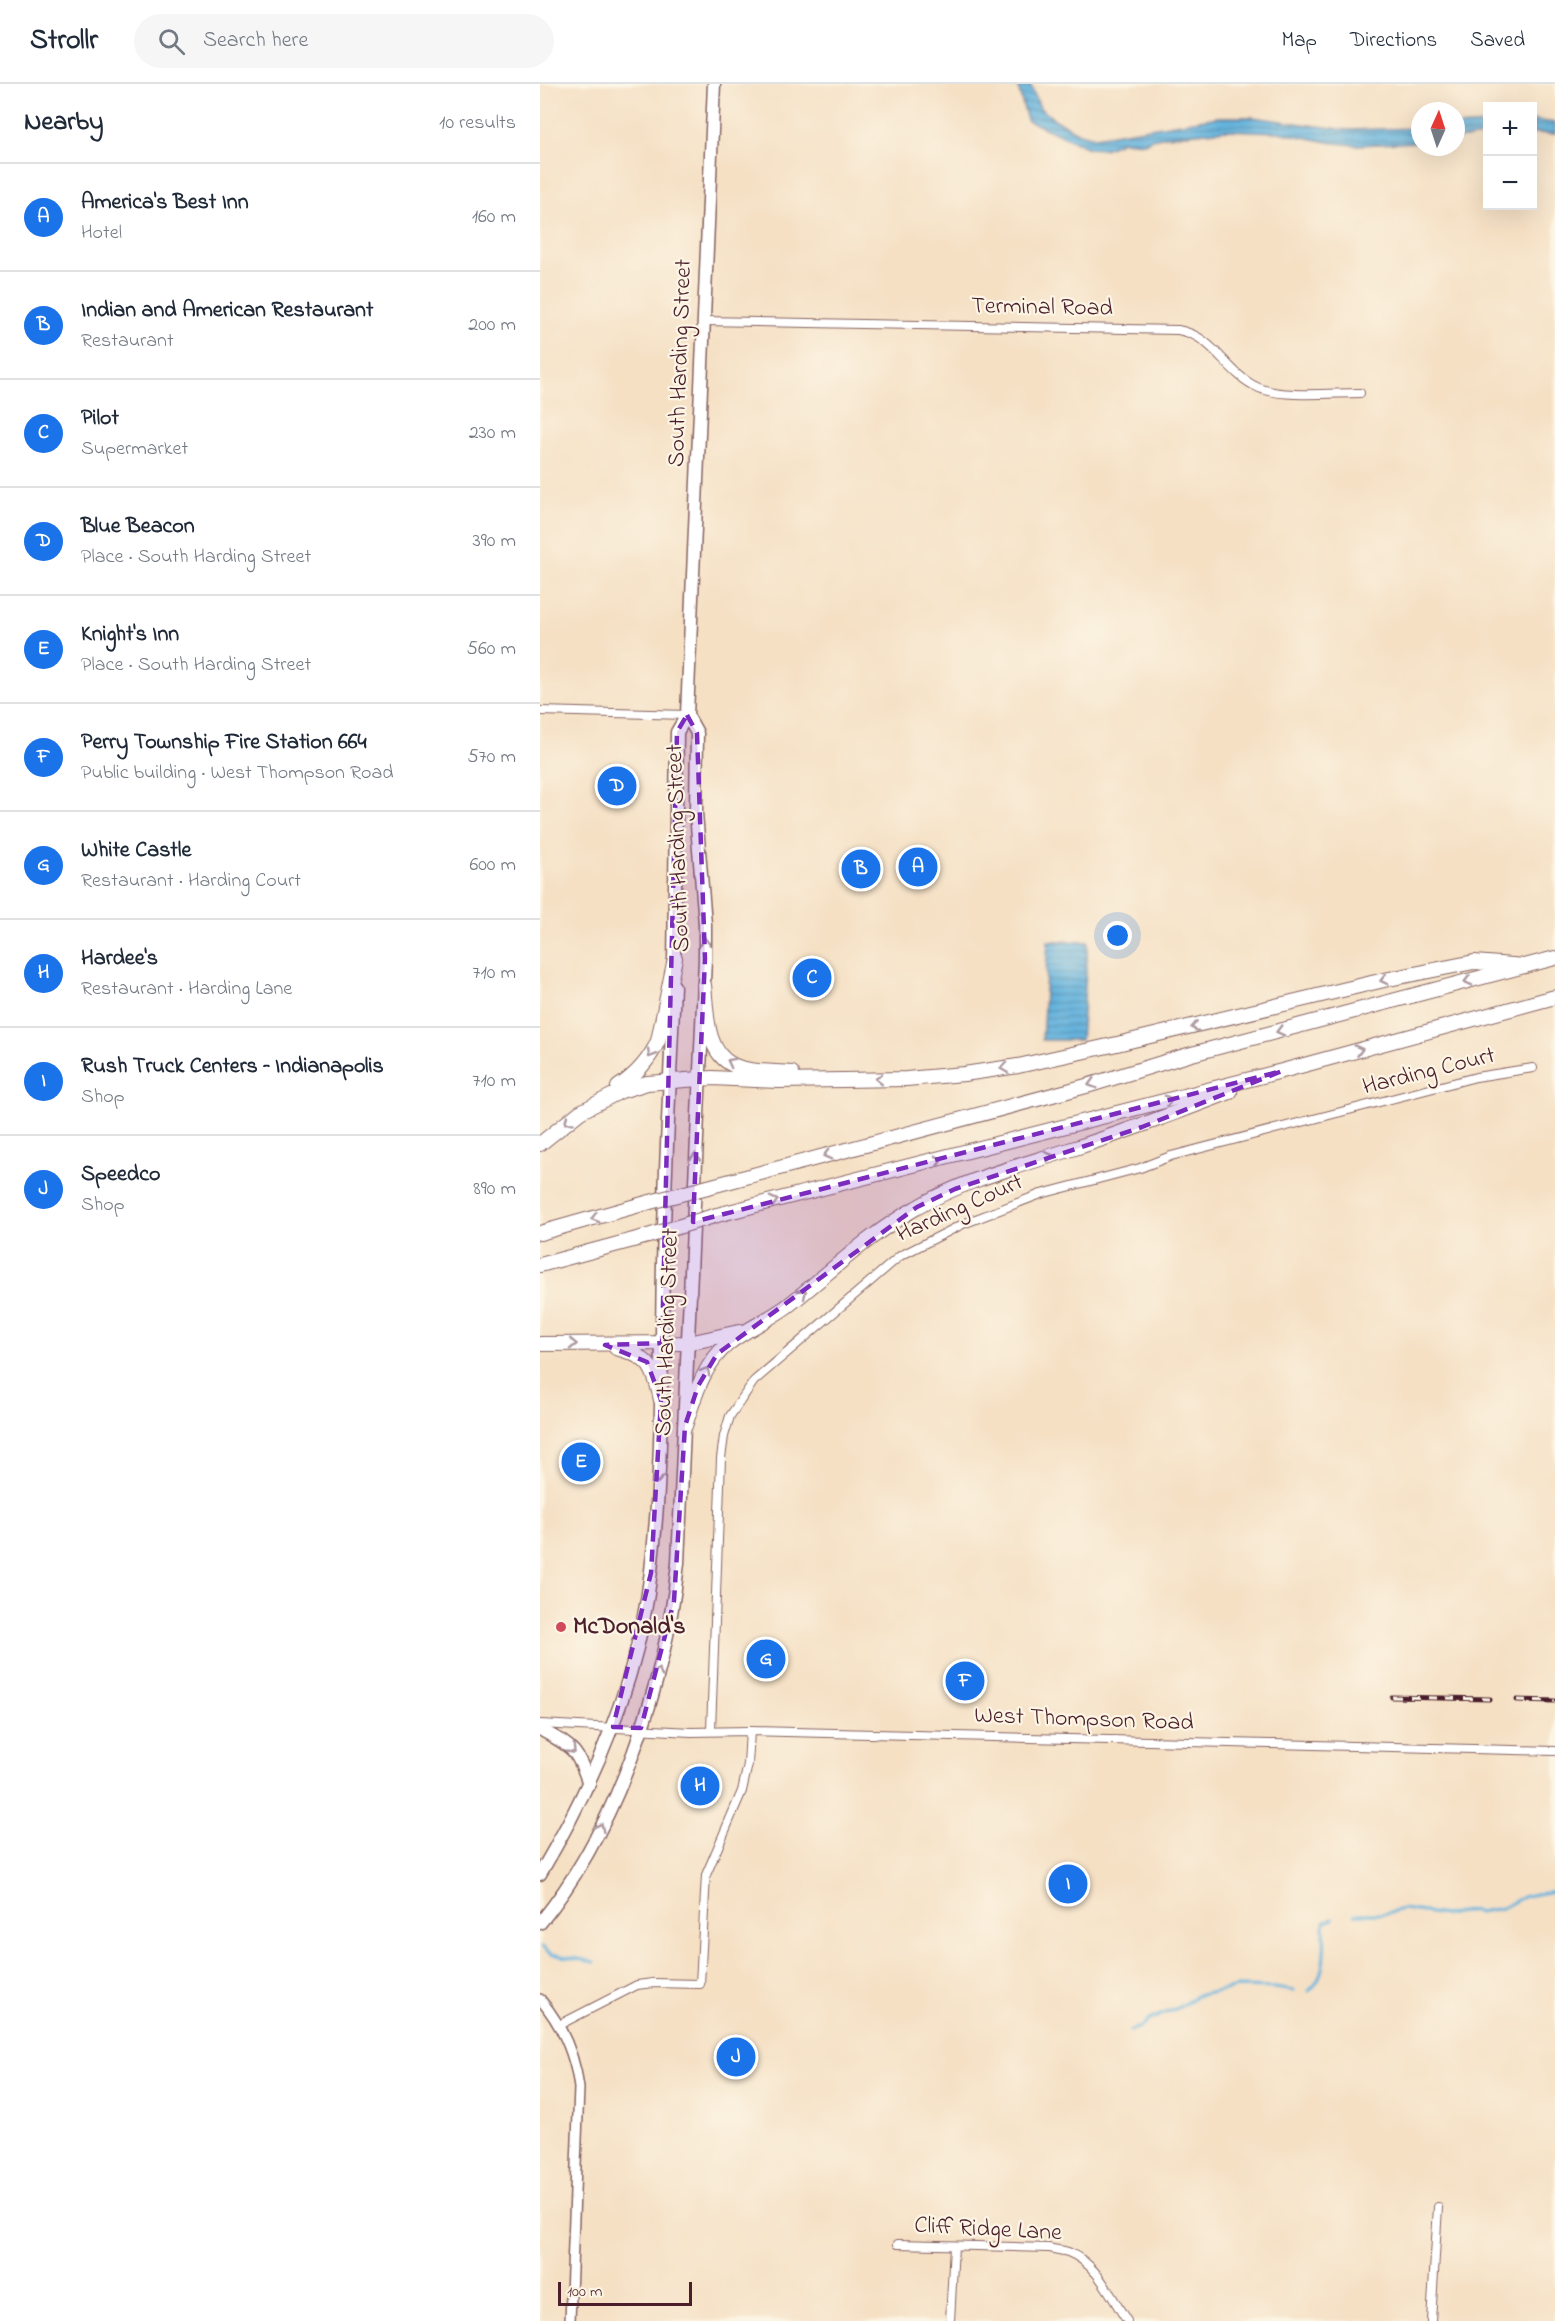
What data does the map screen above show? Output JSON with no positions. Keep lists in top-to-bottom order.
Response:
{
  "streets": {
    "main road": ["South Harding Street"],
    "street": [
      "Terminal Road",
      "Harding Court",
      "West Thompson Road",
      "Cliff Ridge Lane"
    ]
  },
  "crossings": [
    ["Terminal Road", "South Harding Street"],
    ["South Harding Street", "West Thompson Road"],
    ["Harding Court", "West Thompson Road"]
  ],
  "places": ["McDonald's"],
  "scale_bar": "100 m",
  "north": "top",
  "page": {
    "header": "Strollr",
    "search": "Search here",
    "nav": ["Map", "Directions", "Saved"],
    "heading": ["Nearby", "10 results"],
    "map_buttons": ["+", "−"],
    "list": [
      {
        "mark": "A",
        "name": "America's Best Inn",
        "note": "Hotel",
        "value": "160 m"
      },
      {
        "mark": "B",
        "name": "Indian and American Restaurant",
        "note": "Restaurant",
        "value": "200 m"
      },
      {
        "mark": "C",
        "name": "Pilot",
        "note": "Supermarket",
        "value": "230 m"
      },
      {
        "mark": "D",
        "name": "Blue Beacon",
        "note": "Place · South Harding Street",
        "value": "390 m"
      },
      {
        "mark": "E",
        "name": "Knight's Inn",
        "note": "Place · South Harding Street",
        "value": "560 m"
      },
      {
        "mark": "F",
        "name": "Perry Township Fire Station 664",
        "note": "Public building · West Thompson Road",
        "value": "570 m"
      },
      {
        "mark": "G",
        "name": "White Castle",
        "note": "Restaurant · Harding Court",
        "value": "600 m"
      },
      {
        "mark": "H",
        "name": "Hardee's",
        "note": "Restaurant · Harding Lane",
        "value": "710 m"
      },
      {
        "mark": "I",
        "name": "Rush Truck Centers – Indianapolis",
        "note": "Shop",
        "value": "710 m"
      },
      {
        "mark": "J",
        "name": "Speedco",
        "note": "Shop",
        "value": "890 m"
      }
    ],
    "pins": [
      "D",
      "A",
      "B",
      "C",
      "E",
      "G",
      "F",
      "H",
      "I",
      "J"
    ],
    "scale": "100 m"
  }
}
